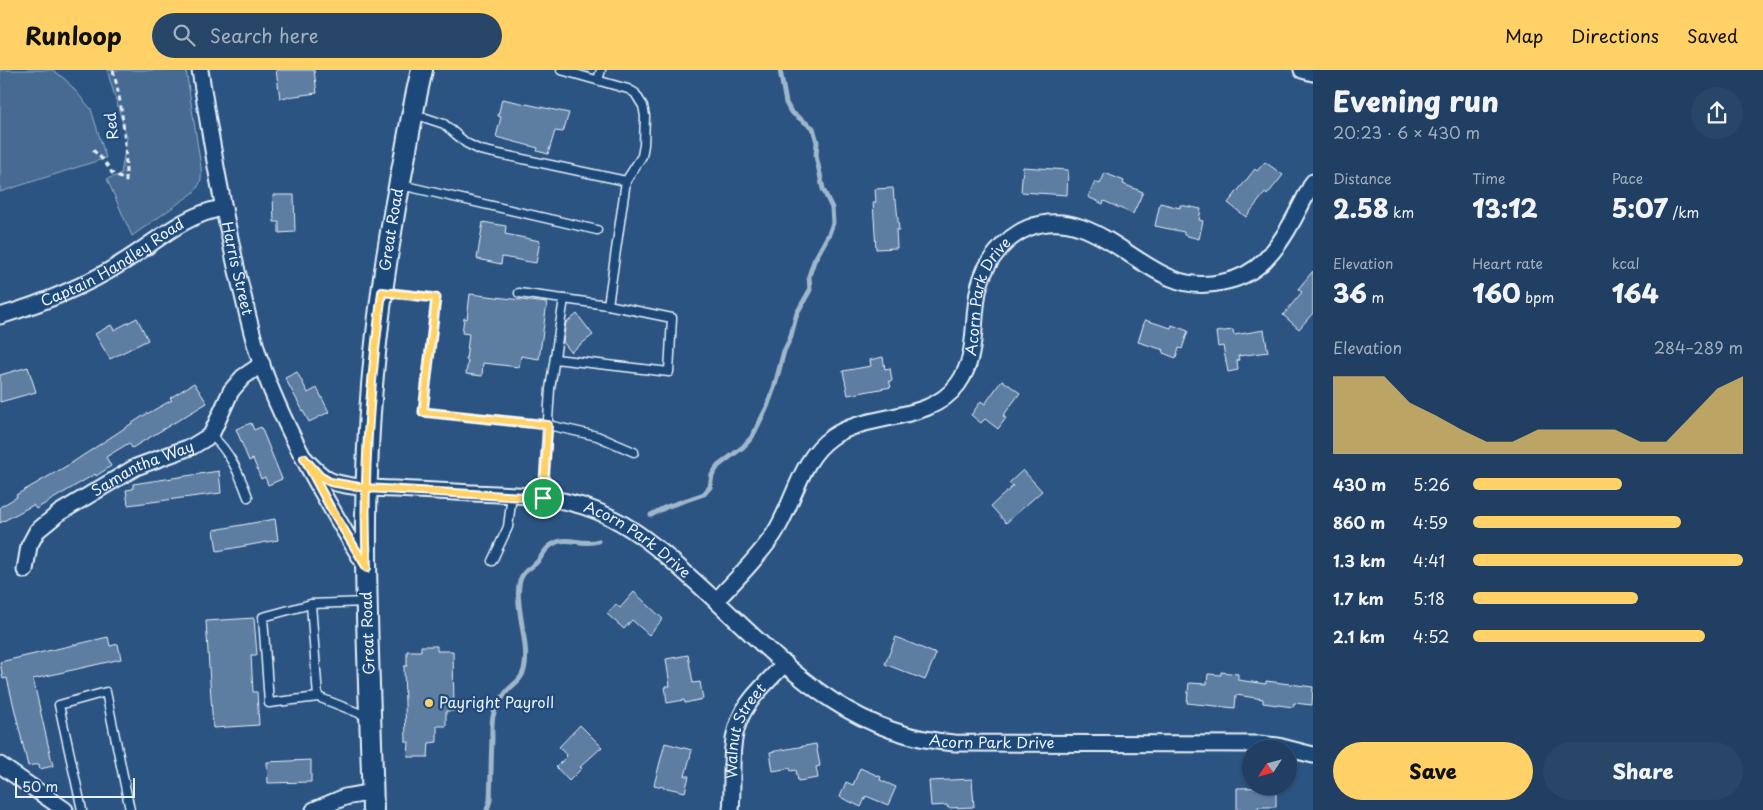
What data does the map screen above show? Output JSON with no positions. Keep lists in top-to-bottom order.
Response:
{
  "streets": {
    "main road": ["Great Road"],
    "street": [
      "Captain Handley Road",
      "Harris Street",
      "Acorn Park Drive",
      "Samantha Way",
      "Walnut Street"
    ],
    "path": ["Red"]
  },
  "crossings": [
    ["Great Road", "Harris Street"],
    ["Great Road", "Acorn Park Drive"],
    ["Captain Handley Road", "Harris Street"],
    ["Harris Street", "Acorn Park Drive"],
    ["Harris Street", "Samantha Way"],
    ["Acorn Park Drive", "Walnut Street"]
  ],
  "places": ["Payright Payroll"],
  "scale_bar": "50 m",
  "north": "bottom left",
  "page": {
    "header": "Runloop",
    "search": "Search here",
    "nav": ["Map", "Directions", "Saved"],
    "heading": ["Evening run", "20:23 · 6 × 430 m"],
    "stats": [
      ["Distance", "2.58 km"],
      ["Time", "13:12"],
      ["Pace", "5:07 /km"],
      ["Elevation", "36 m"],
      ["Heart rate", "160 bpm"],
      ["kcal", "164"]
    ],
    "chart": ["Elevation", "284–289 m"],
    "list": [
      {
        "name": "430 m",
        "note": "5:26"
      },
      {
        "name": "860 m",
        "note": "4:59"
      },
      {
        "name": "1.3 km",
        "note": "4:41"
      },
      {
        "name": "1.7 km",
        "note": "5:18"
      },
      {
        "name": "2.1 km",
        "note": "4:52"
      }
    ],
    "buttons": ["Save", "Share"],
    "scale": "50 m"
  }
}
